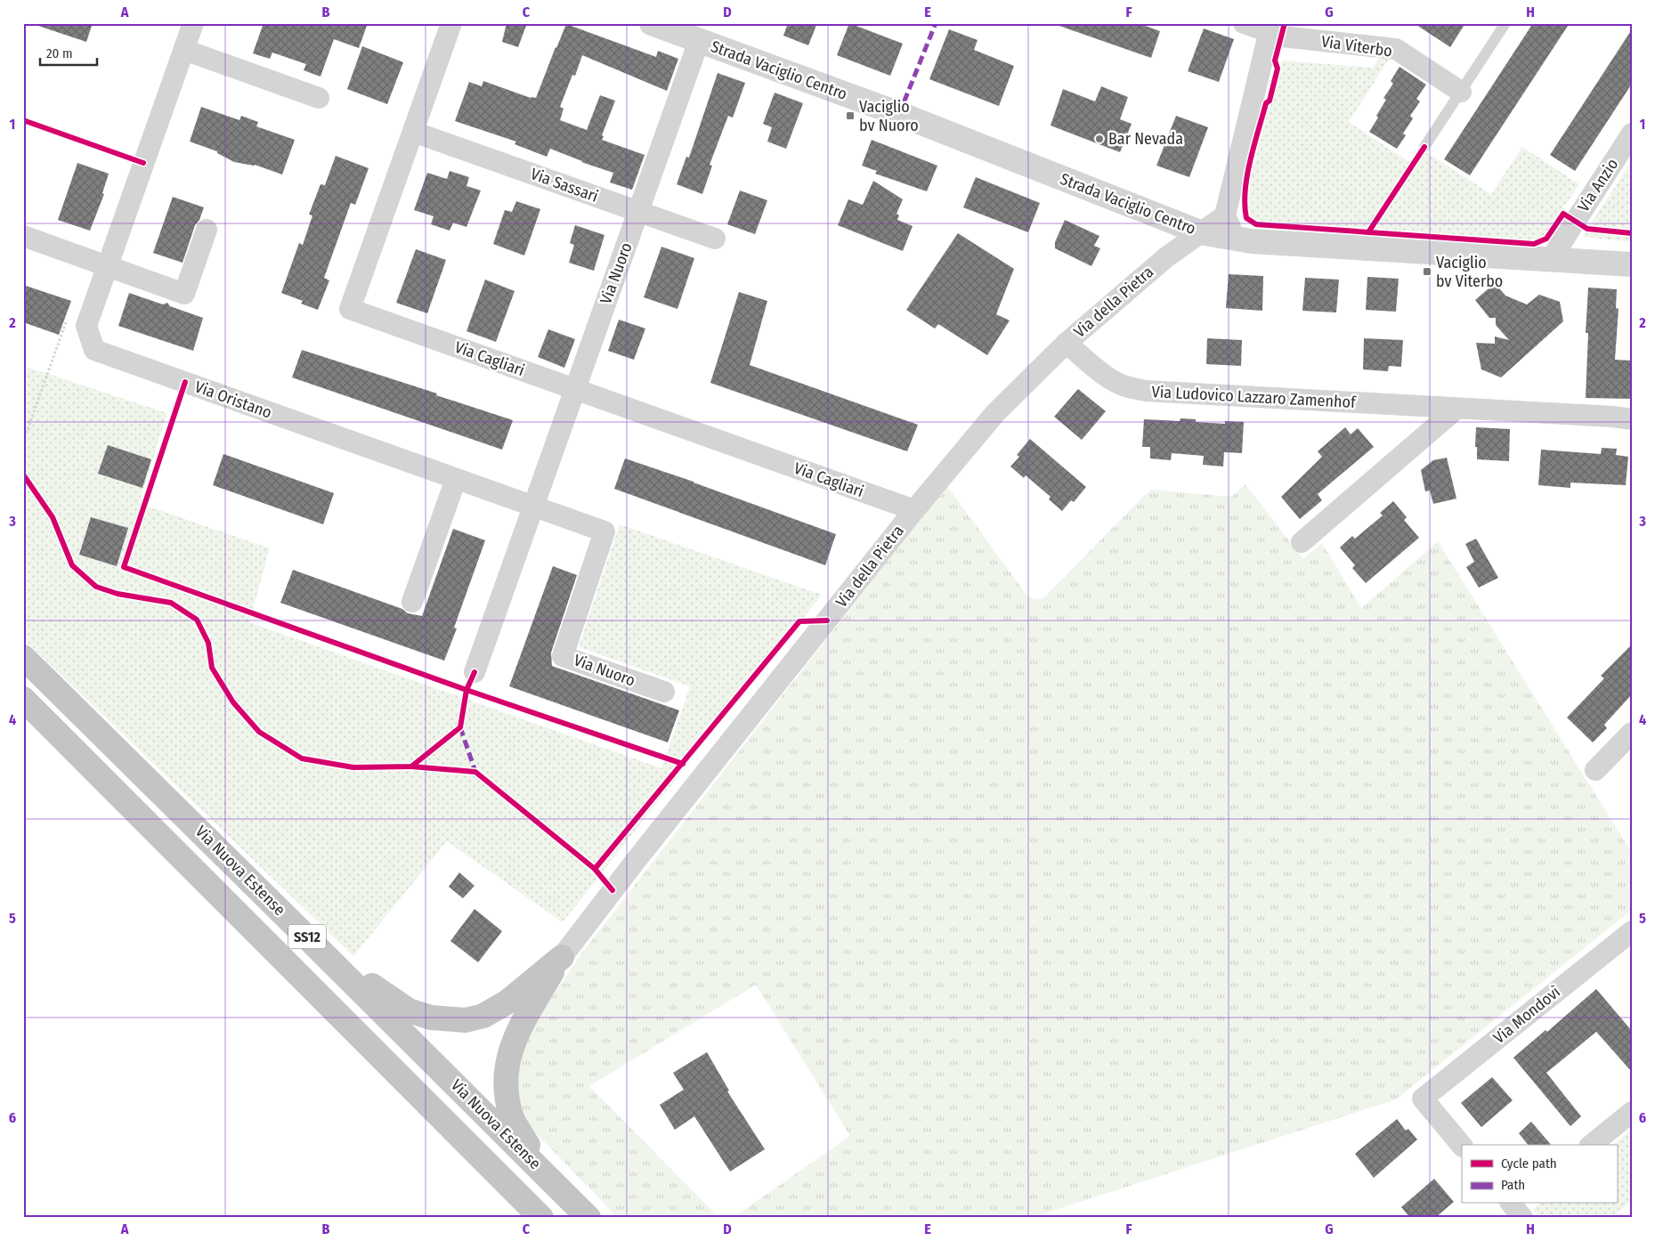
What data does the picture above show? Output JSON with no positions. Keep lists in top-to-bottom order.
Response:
{
  "streets": {
    "highway": ["Via Nuova Estense", "SS12"],
    "street": [
      "Via Viterbo",
      "Strada Vaciglio Centro",
      "Via Sassari",
      "Via Anzio",
      "Via Nuoro",
      "Via della Pietra",
      "Via Cagliari",
      "Via Ludovico Lazzaro Zamenhof",
      "Via Oristano",
      "Via Mondovì"
    ]
  },
  "crossings": [
    ["Strada Vaciglio Centro", "Via Anzio"],
    ["Strada Vaciglio Centro", "Via Nuoro"],
    ["Strada Vaciglio Centro", "Via della Pietra"],
    ["Via Sassari", "Via Nuoro"],
    ["Via Sassari", "Via Cagliari"],
    ["Via Nuoro", "Via Cagliari"],
    ["Via Nuoro", "Via Oristano"],
    ["Via della Pietra", "Via Cagliari"],
    ["Via della Pietra", "Via Ludovico Lazzaro Zamenhof"]
  ],
  "places": {
    "transit": ["Vaciglio bv Nuoro", "Vaciglio bv Viterbo"],
    "other": ["Bar Nevada"]
  },
  "legend": ["Cycle path", "Path"],
  "scale_bar": "20 m",
  "grid": {
    "columns": [
      "A",
      "B",
      "C",
      "D",
      "E",
      "F",
      "G",
      "H"
    ],
    "rows": [
      "1",
      "2",
      "3",
      "4",
      "5",
      "6"
    ]
  }
}
